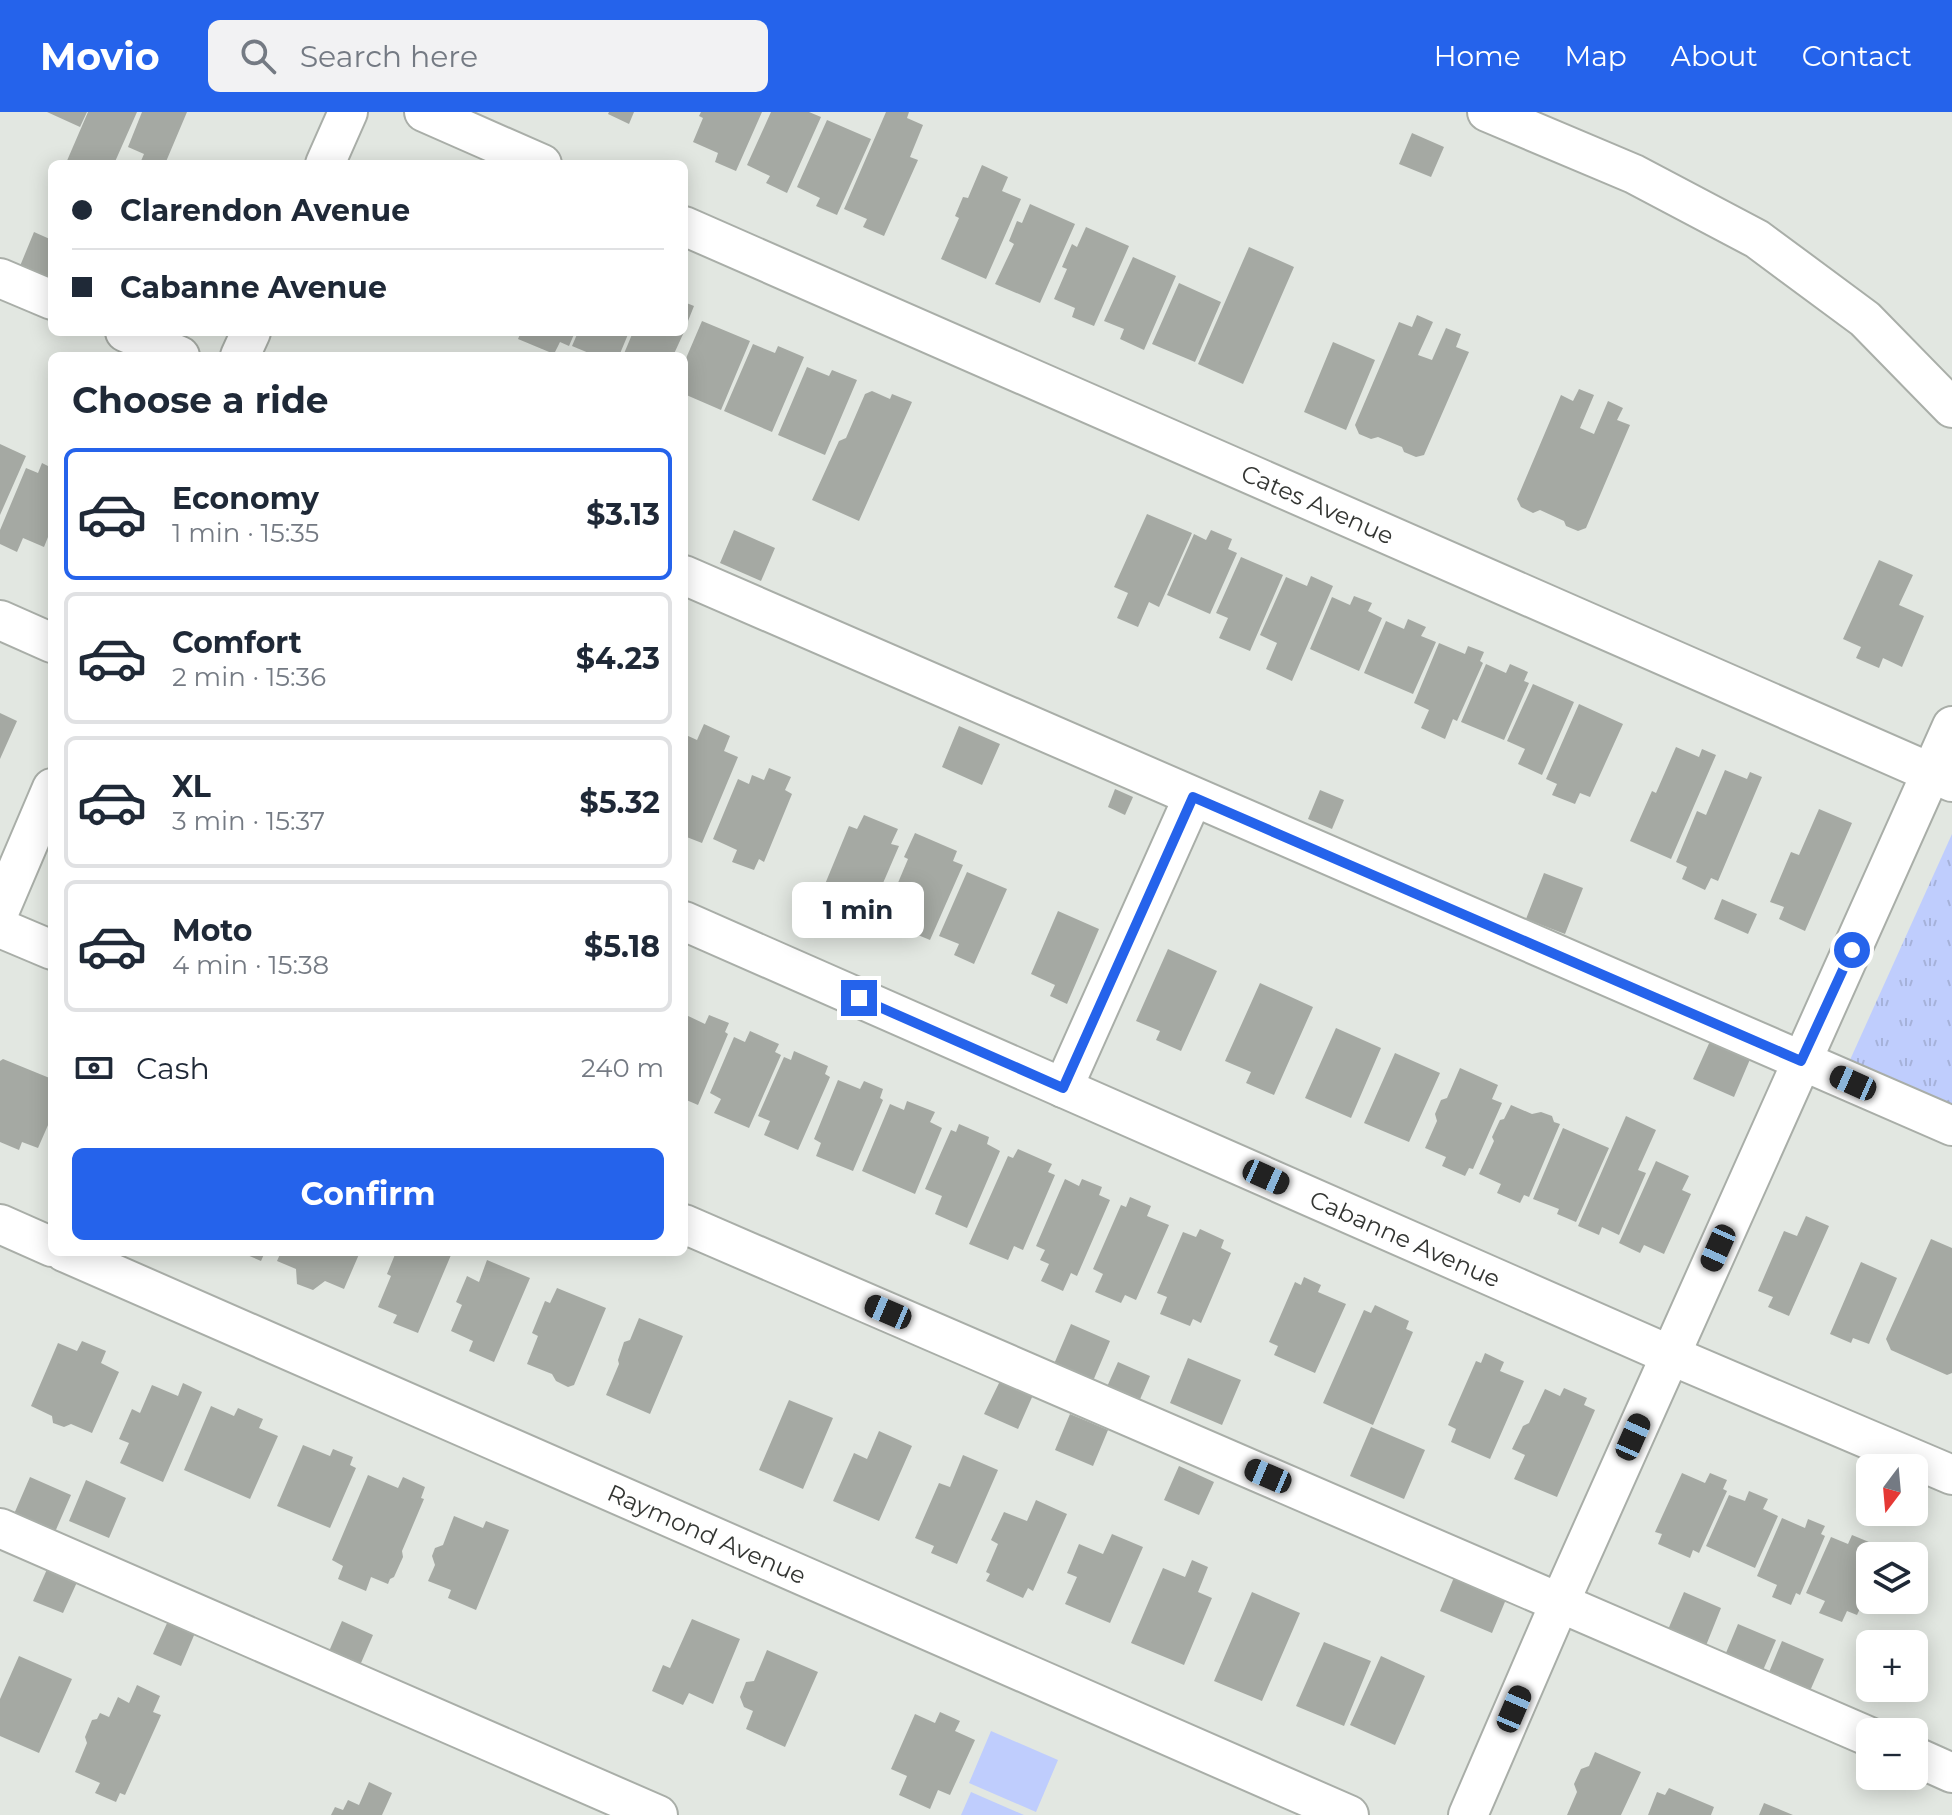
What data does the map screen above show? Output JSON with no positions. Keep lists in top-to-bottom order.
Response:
{
  "streets": {
    "street": ["Cates Avenue", "Cabanne Avenue", "Raymond Avenue"]
  },
  "north": "bottom",
  "page": {
    "header": "Movio",
    "search": "Search here",
    "nav": [
      "Home",
      "Map",
      "About",
      "Contact"
    ],
    "banner": ["Clarendon Avenue", "Cabanne Avenue"],
    "heading": "Choose a ride",
    "list": [
      {
        "name": "Economy",
        "note": "1 min · 15:35",
        "value": "$3.13"
      },
      {
        "name": "Comfort",
        "note": "2 min · 15:36",
        "value": "$4.23"
      },
      {
        "name": "XL",
        "note": "3 min · 15:37",
        "value": "$5.32"
      },
      {
        "name": "Moto",
        "note": "4 min · 15:38",
        "value": "$5.18"
      }
    ],
    "bubble": "1 min",
    "pay": ["Cash", "240 m"],
    "buttons": "Confirm",
    "map_buttons": ["+", "−"]
  }
}
